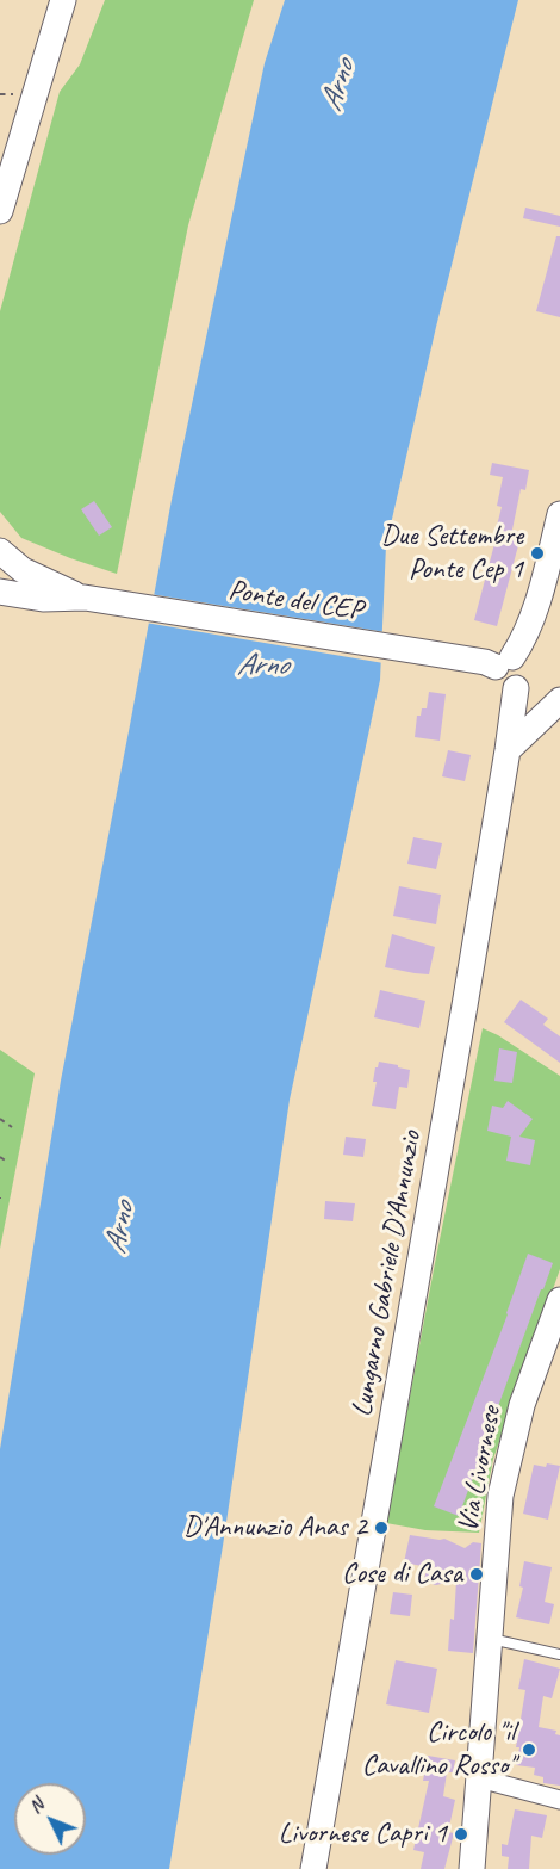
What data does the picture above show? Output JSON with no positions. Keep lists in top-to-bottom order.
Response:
{
  "streets": {
    "main road": ["Ponte del CEP", "Lungarno Gabriele D'Annunzio", "Via Livornese"]
  },
  "water": ["Arno"],
  "places": [
    "Due Settembre Ponte Cep 1",
    "D'Annunzio Anas 2",
    "Cose di Casa",
    "Circolo \"il Cavallino Rosso\"",
    "Livornese Capri 1"
  ],
  "north": "top left"
}
